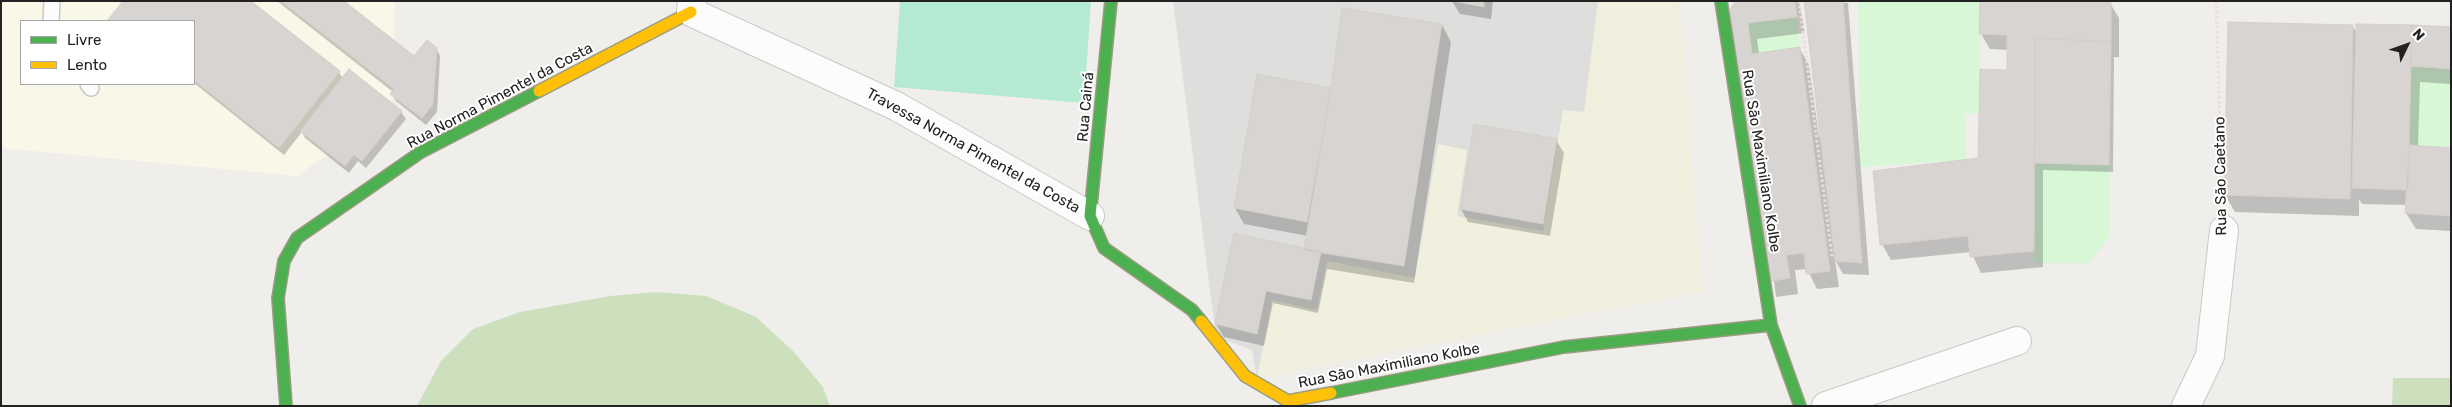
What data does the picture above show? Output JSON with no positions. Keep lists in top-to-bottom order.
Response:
{
  "streets": {
    "street": [
      "Rua Norma Pimentel da Costa",
      "Rua Cainá",
      "Travessa Norma Pimentel da Costa",
      "Rua São Maximiliano Kolbe",
      "Rua São Caetano"
    ]
  },
  "crossings": [
    ["Rua Norma Pimentel da Costa", "Travessa Norma Pimentel da Costa"],
    ["Rua Cainá", "Travessa Norma Pimentel da Costa"],
    ["Rua Cainá", "Rua São Maximiliano Kolbe"],
    ["Travessa Norma Pimentel da Costa", "Rua São Maximiliano Kolbe"]
  ],
  "legend": ["Livre", "Lento"],
  "north": "top right"
}
